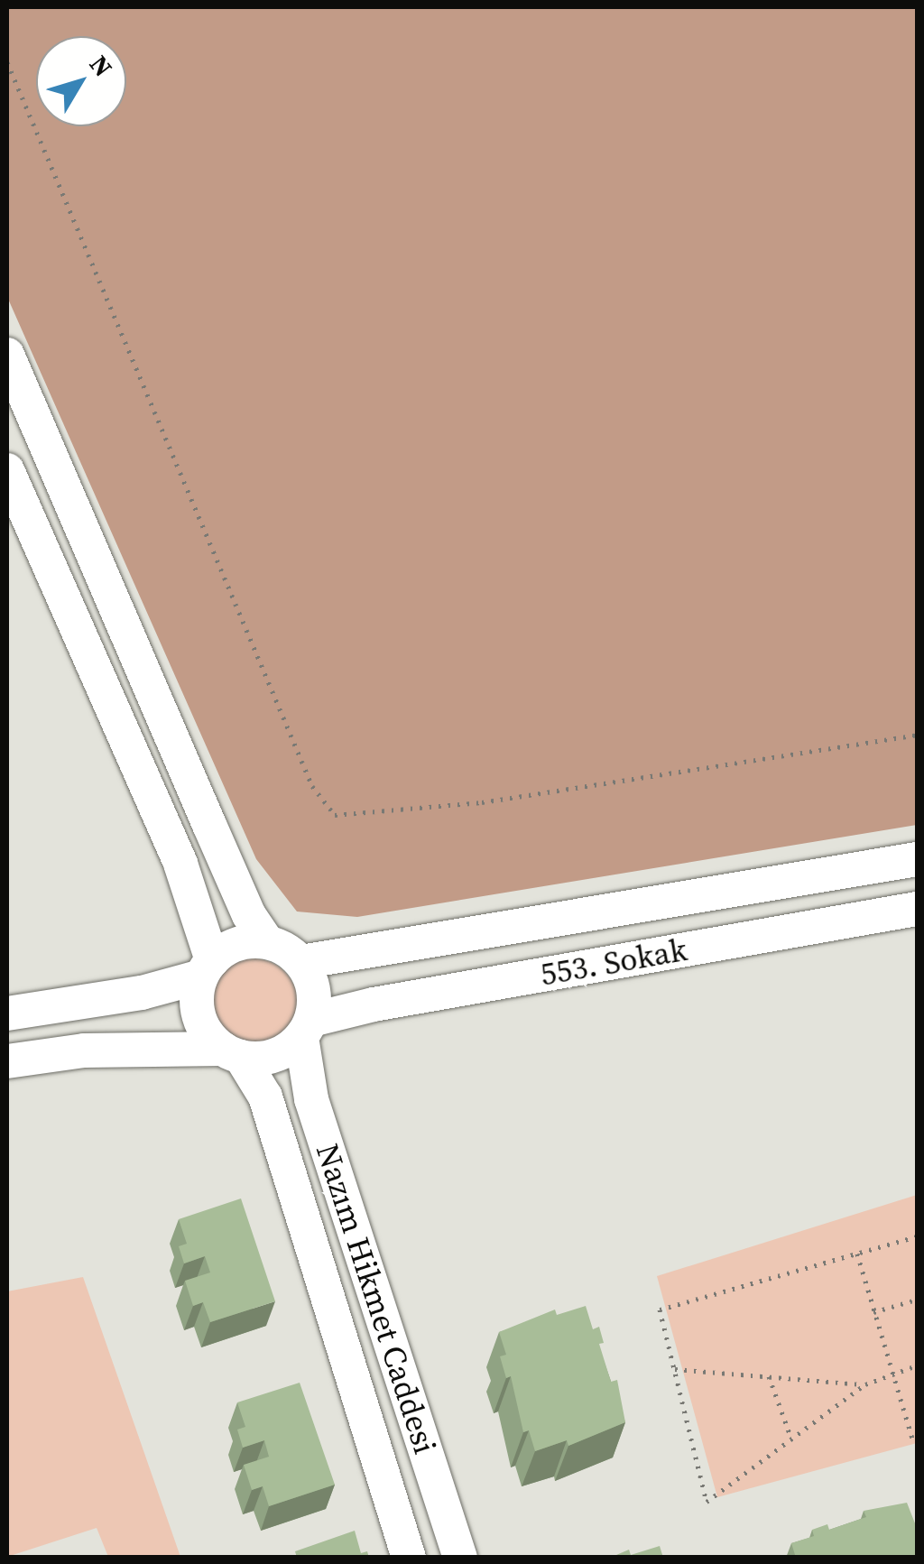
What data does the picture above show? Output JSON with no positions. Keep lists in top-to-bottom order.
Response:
{
  "streets": {
    "main road": ["553. Sokak", "Nazım Hikmet Caddesi"]
  },
  "crossings": [
    ["553. Sokak", "Nazım Hikmet Caddesi"]
  ],
  "north": "top right"
}
